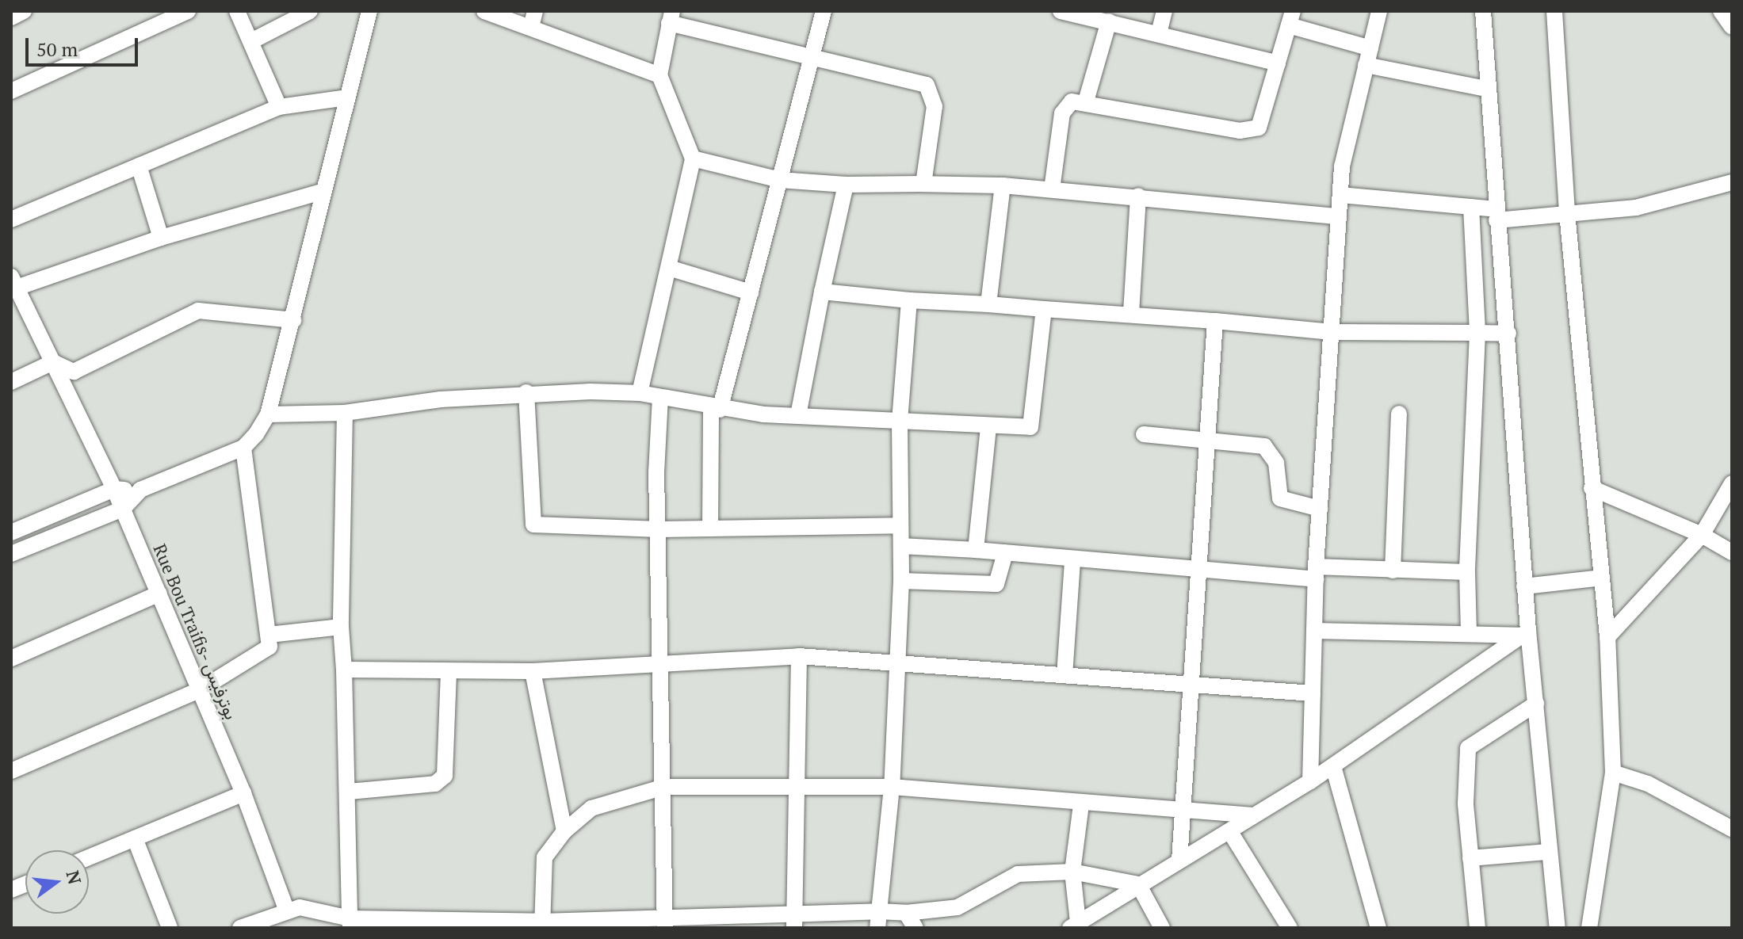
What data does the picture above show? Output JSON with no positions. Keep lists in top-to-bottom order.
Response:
{
  "streets": {
    "street": ["Rue Bou Traifis- بوترفيس"]
  },
  "scale_bar": "50 m",
  "north": "right"
}
